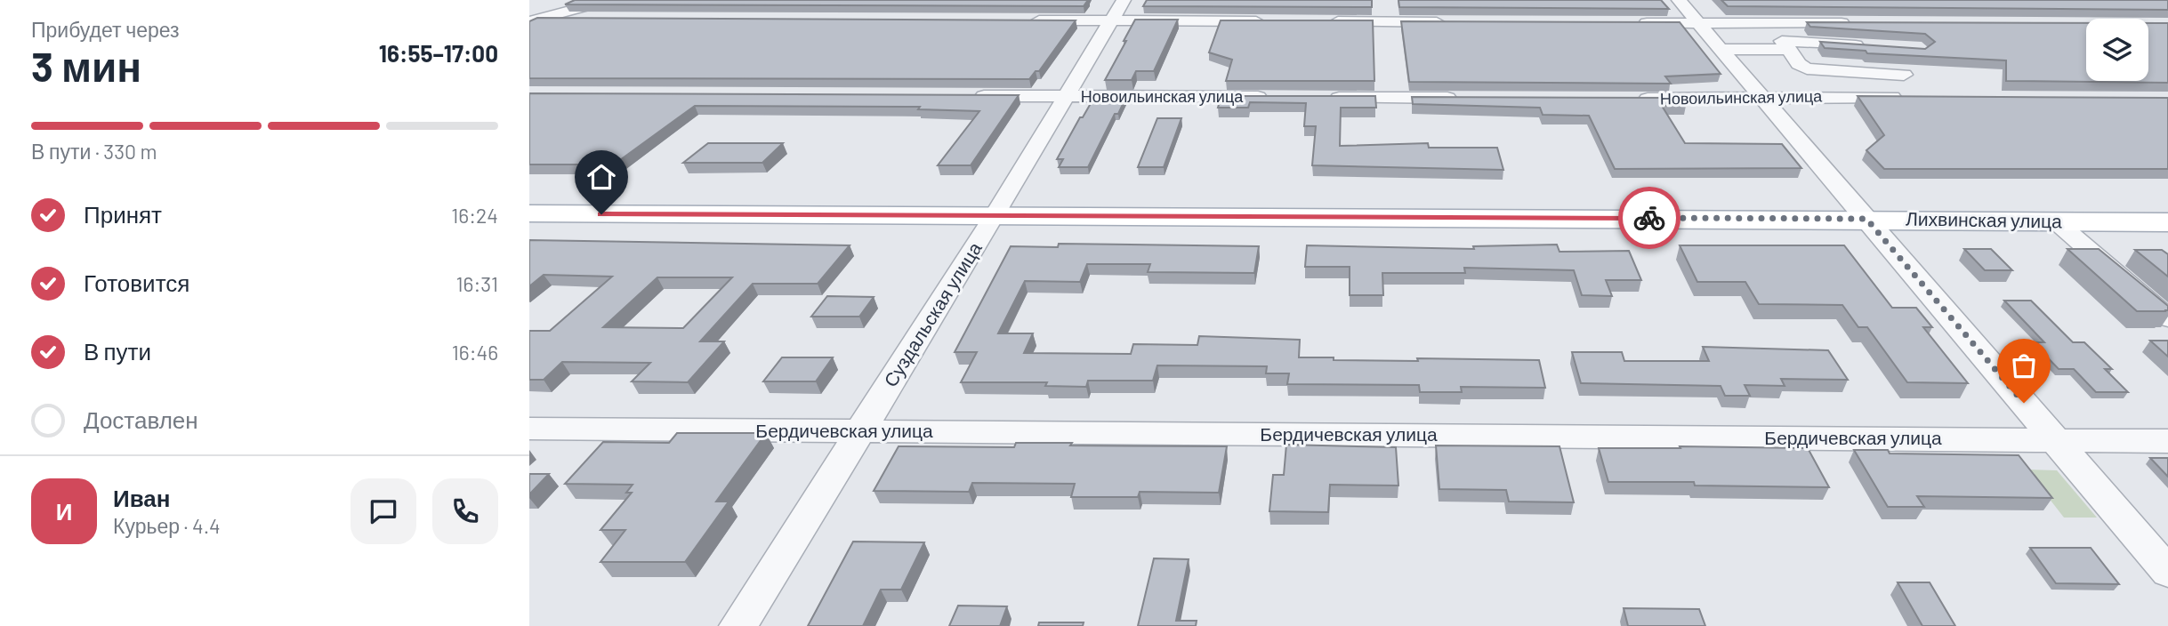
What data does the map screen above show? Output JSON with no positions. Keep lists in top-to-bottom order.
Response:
{
  "streets": {
    "main road": ["Лихвинская улица"],
    "street": ["Новоильинская улица", "Суздальская улица", "Бердичевская улица"]
  },
  "crossings": [
    ["Новоильинская улица", "Суздальская улица"],
    ["Лихвинская улица", "Суздальская улица"],
    ["Суздальская улица", "Бердичевская улица"]
  ],
  "page": {
    "heading": ["3 мин", "Прибудет через", "16:55–17:00"],
    "panel": ["Иван", "Курьер · 4.4"],
    "bar": "В пути · 330 m",
    "list": [
      ["Принят", "16:24"],
      ["Готовится", "16:31"],
      ["В пути", "16:46"],
      "Доставлен"
    ],
    "round": "И"
  }
}
